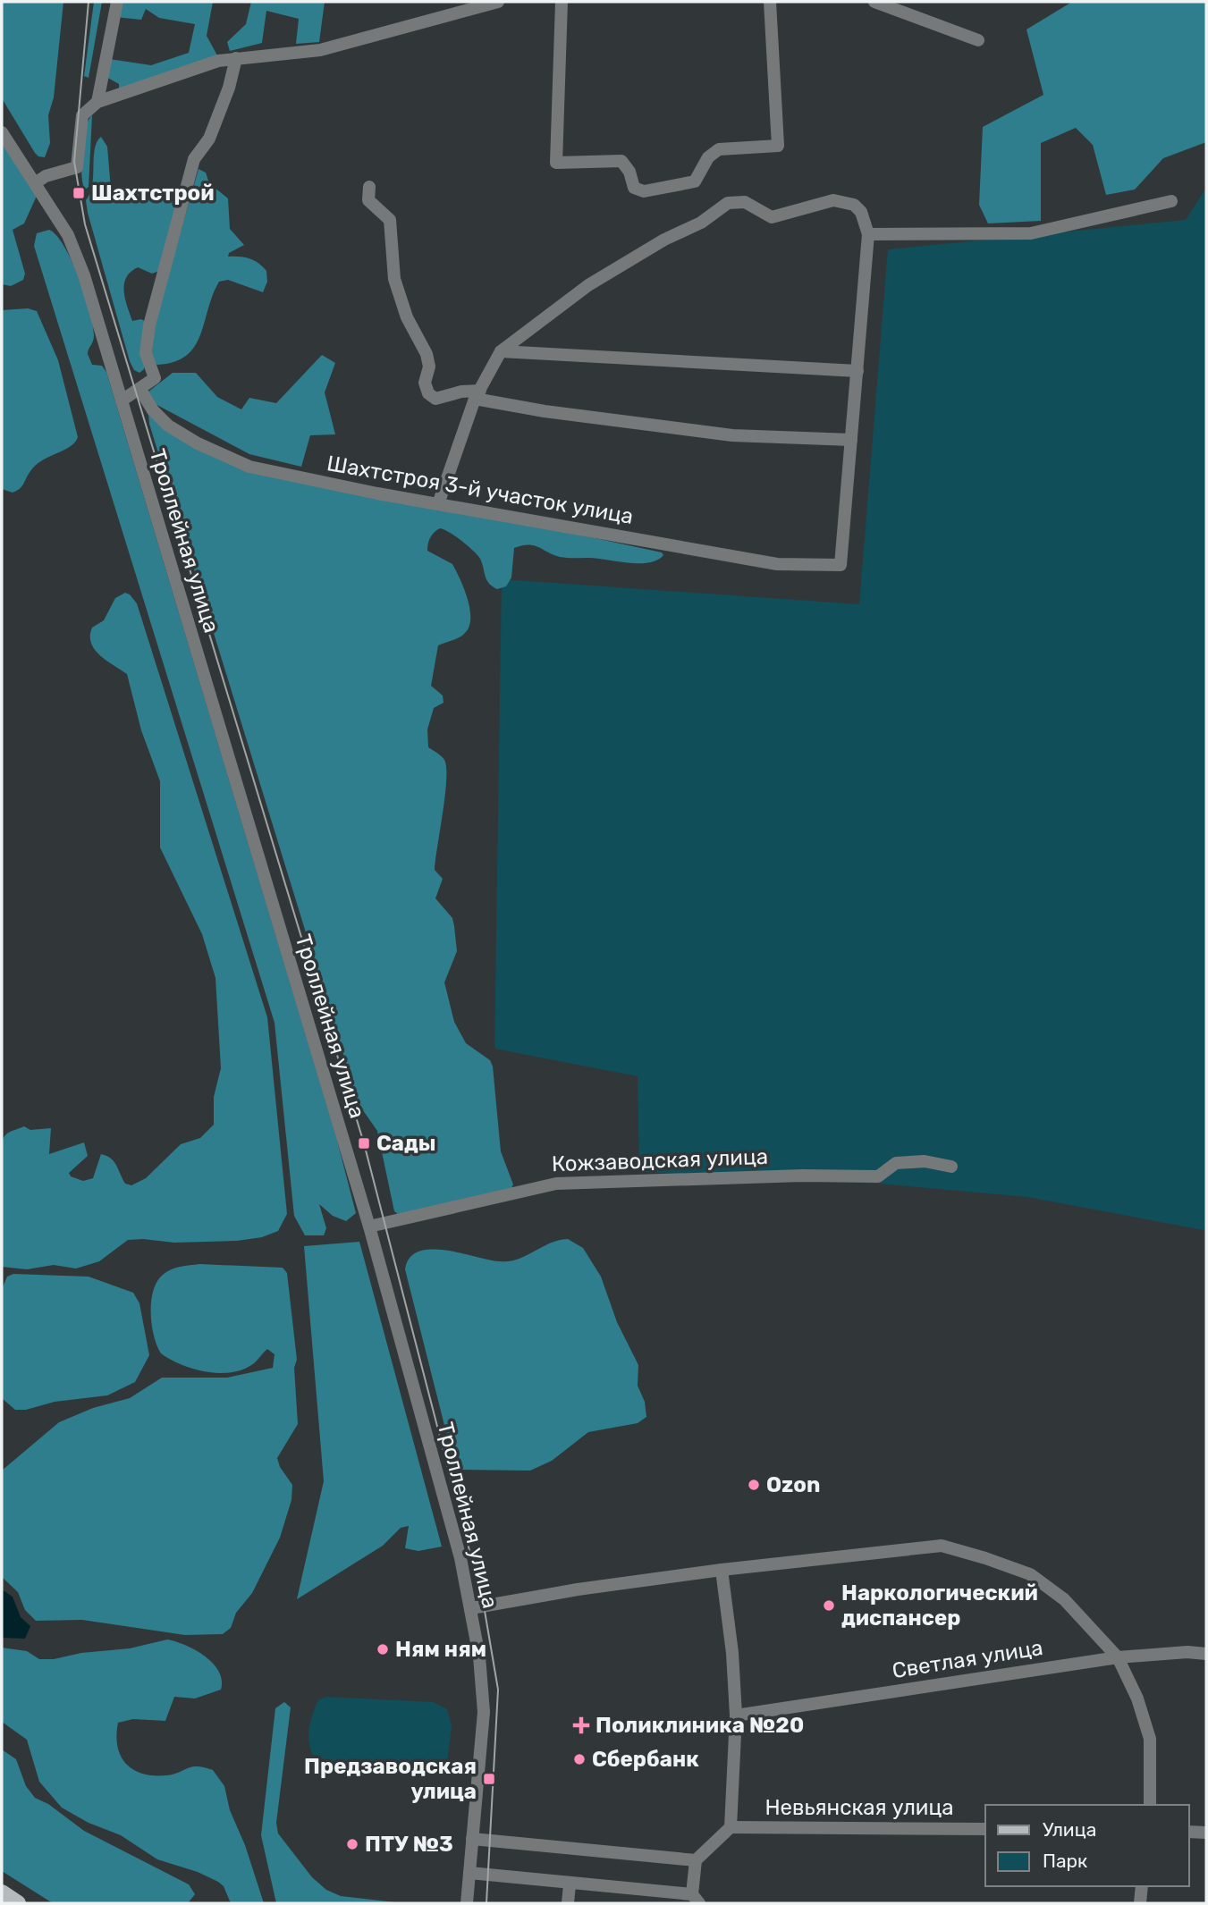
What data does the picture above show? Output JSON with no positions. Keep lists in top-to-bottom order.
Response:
{
  "streets": {
    "street": [
      "Шахтстроя 3-й участок улица",
      "Троллейная улица",
      "Кожзаводская улица",
      "Светлая улица",
      "Невьянская улица"
    ]
  },
  "crossings": [
    ["Троллейная улица", "Кожзаводская улица"]
  ],
  "places": {
    "transit": ["Шахтстрой", "Сады", "Предзаводская улица"],
    "other": [
      "Ozon",
      "Наркологический диспансер",
      "Ням ням",
      "Сбербанк",
      "ПТУ №3"
    ],
    "health": ["Поликлиника №20"]
  },
  "legend": ["Улица", "Парк"]
}
